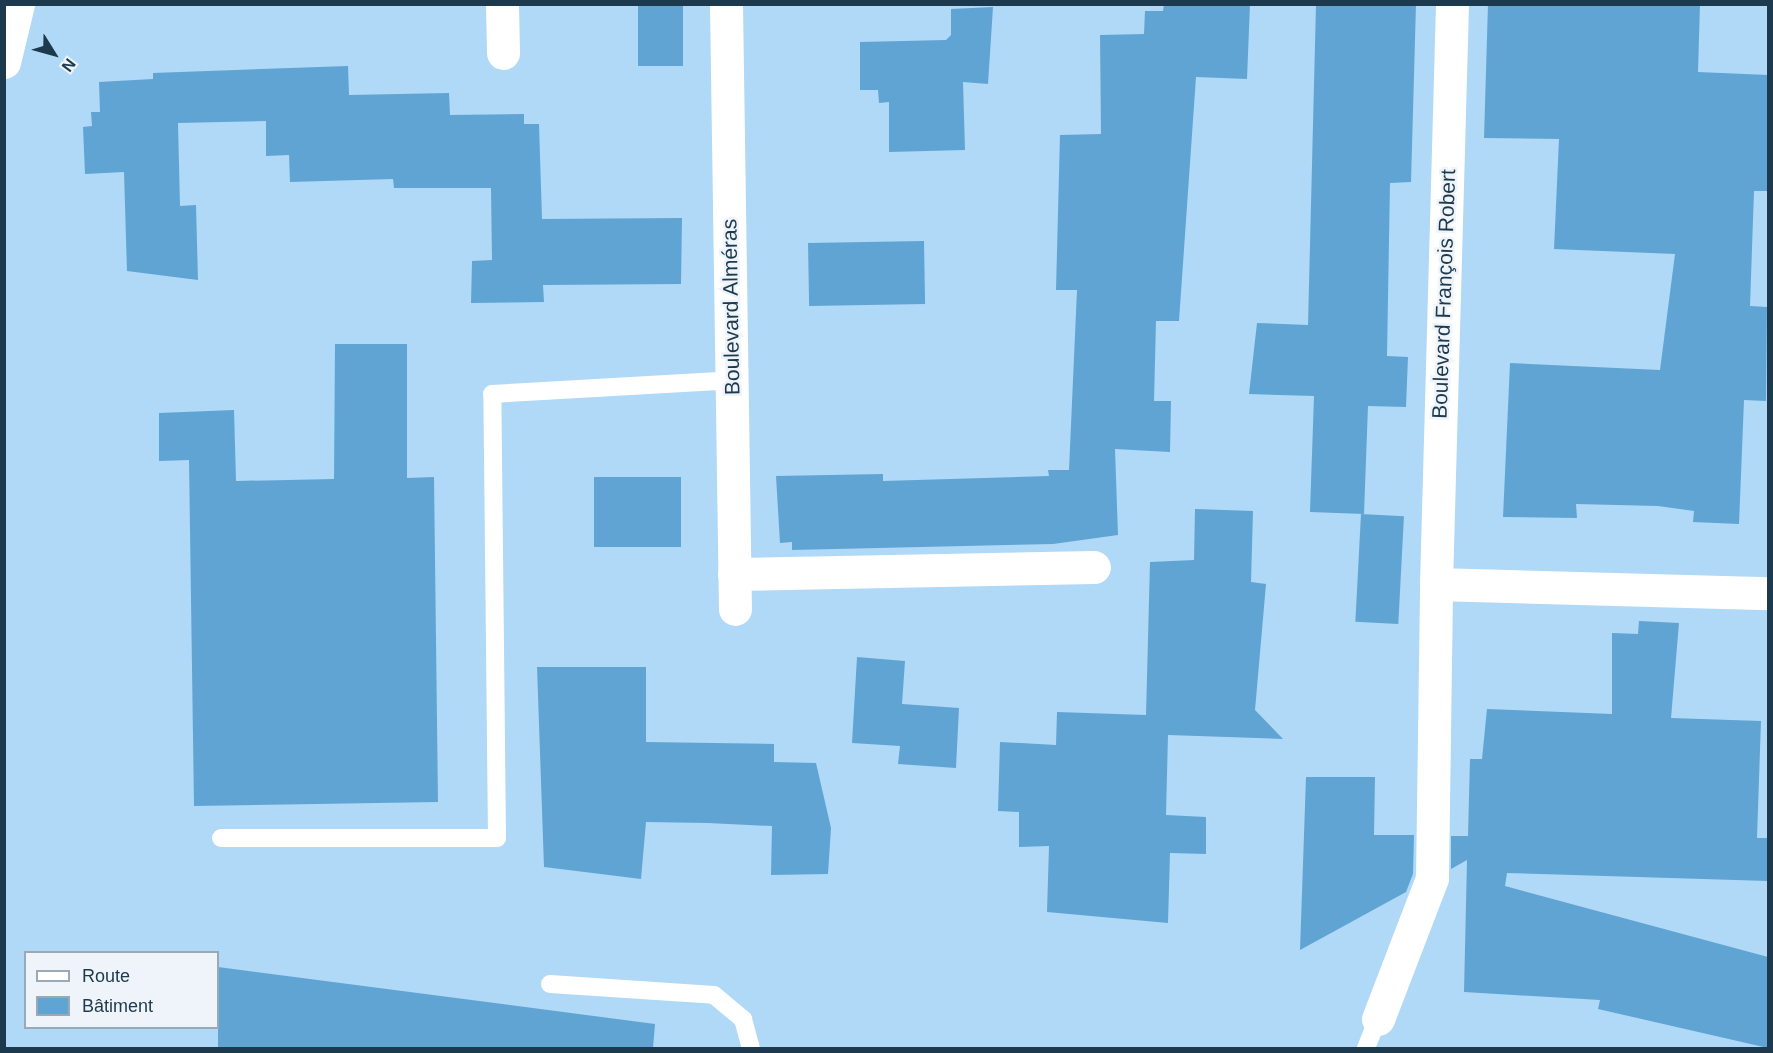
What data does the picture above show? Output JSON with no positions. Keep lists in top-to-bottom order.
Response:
{
  "streets": {
    "street": ["Boulevard François Robert", "Boulevard Alméras"]
  },
  "legend": ["Route", "Bâtiment"],
  "north": "bottom right"
}
